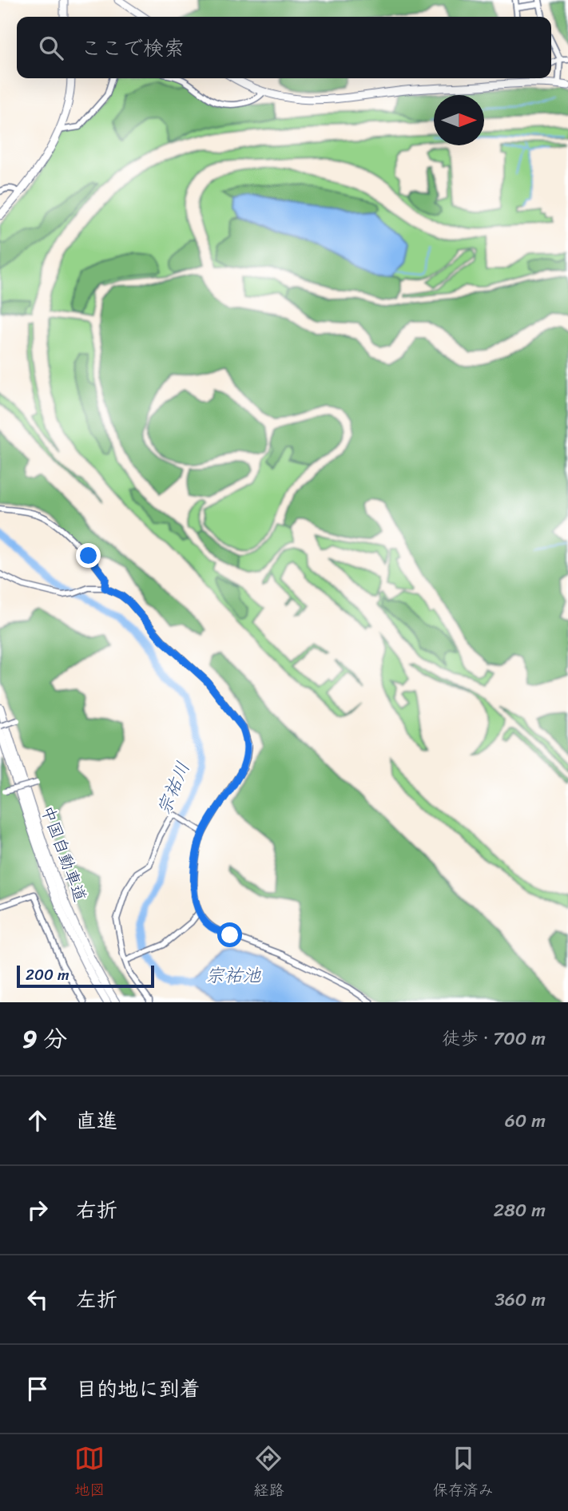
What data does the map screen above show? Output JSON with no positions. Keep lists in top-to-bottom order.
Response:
{
  "streets": {
    "highway": ["中国自動車道"]
  },
  "water": ["宗祐川", "宗祐池"],
  "scale_bar": "200 m",
  "north": "right",
  "page": {
    "search": "ここで検索",
    "scale": "200 m",
    "heading": ["9 分", "徒歩 · 700 m"],
    "list": [
      ["直進", "60 m"],
      ["右折", "280 m"],
      ["左折", "360 m"],
      "目的地に到着"
    ],
    "nav": ["地図", "経路", "保存済み"]
  }
}
